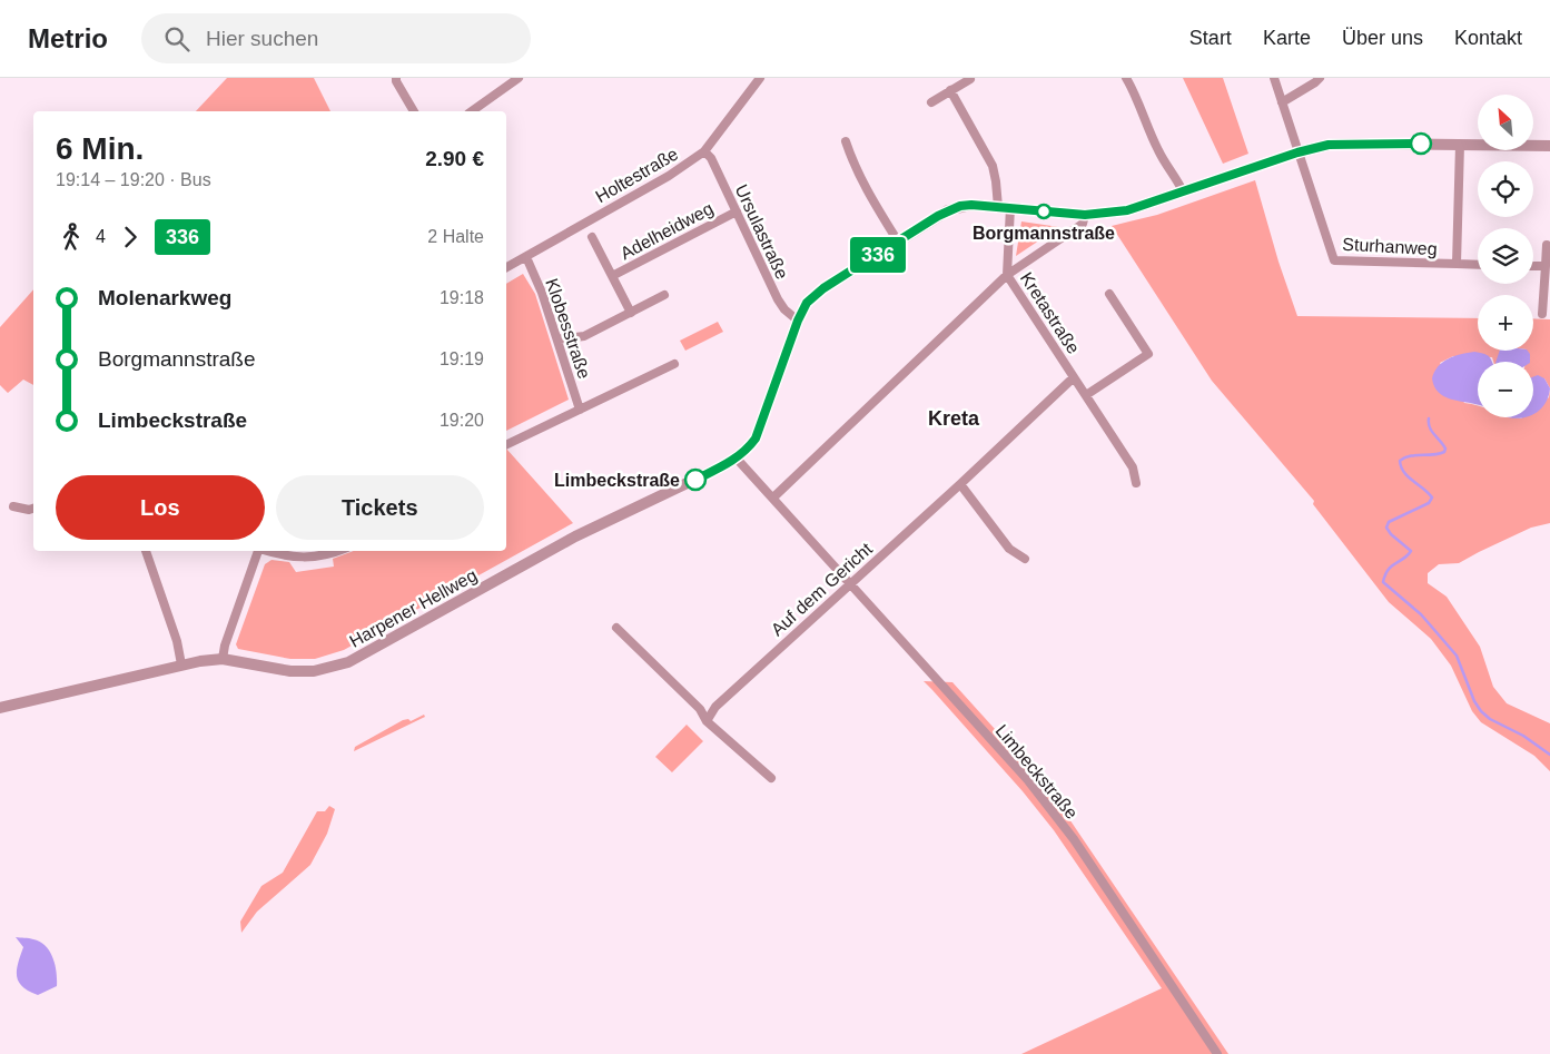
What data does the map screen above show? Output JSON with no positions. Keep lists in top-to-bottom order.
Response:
{
  "streets": {
    "street": [
      "Holtestraße",
      "Adelheidweg",
      "Ursulastraße",
      "Sturhanweg",
      "Kretastraße",
      "Klobesstraße",
      "Auf dem Gericht",
      "Harpener Hellweg",
      "Limbeckstraße"
    ]
  },
  "crossings": [
    ["Holtestraße", "Ursulastraße"],
    ["Holtestraße", "Klobesstraße"],
    ["Adelheidweg", "Ursulastraße"],
    ["Ursulastraße", "Harpener Hellweg"],
    ["Sturhanweg", "Harpener Hellweg"],
    ["Kretastraße", "Auf dem Gericht"],
    ["Kretastraße", "Harpener Hellweg"],
    ["Auf dem Gericht", "Limbeckstraße"],
    ["Harpener Hellweg", "Limbeckstraße"]
  ],
  "districts": ["Kreta"],
  "places": ["Borgmannstraße", "Limbeckstraße"],
  "lines": ["bus line 336"],
  "north": "top left",
  "page": {
    "header": "Metrio",
    "search": "Hier suchen",
    "nav": [
      "Start",
      "Karte",
      "Über uns",
      "Kontakt"
    ],
    "on_map": "336",
    "map_buttons": ["+", "−"],
    "heading": ["6 Min.", "19:14 – 19:20 · Bus", "2.90 €"],
    "legs": ["4", "336", "2 Halte"],
    "list": [
      {
        "name": "Molenarkweg",
        "value": "19:18"
      },
      {
        "name": "Borgmannstraße",
        "value": "19:19"
      },
      {
        "name": "Limbeckstraße",
        "value": "19:20"
      }
    ],
    "buttons": ["Los", "Tickets"]
  }
}
